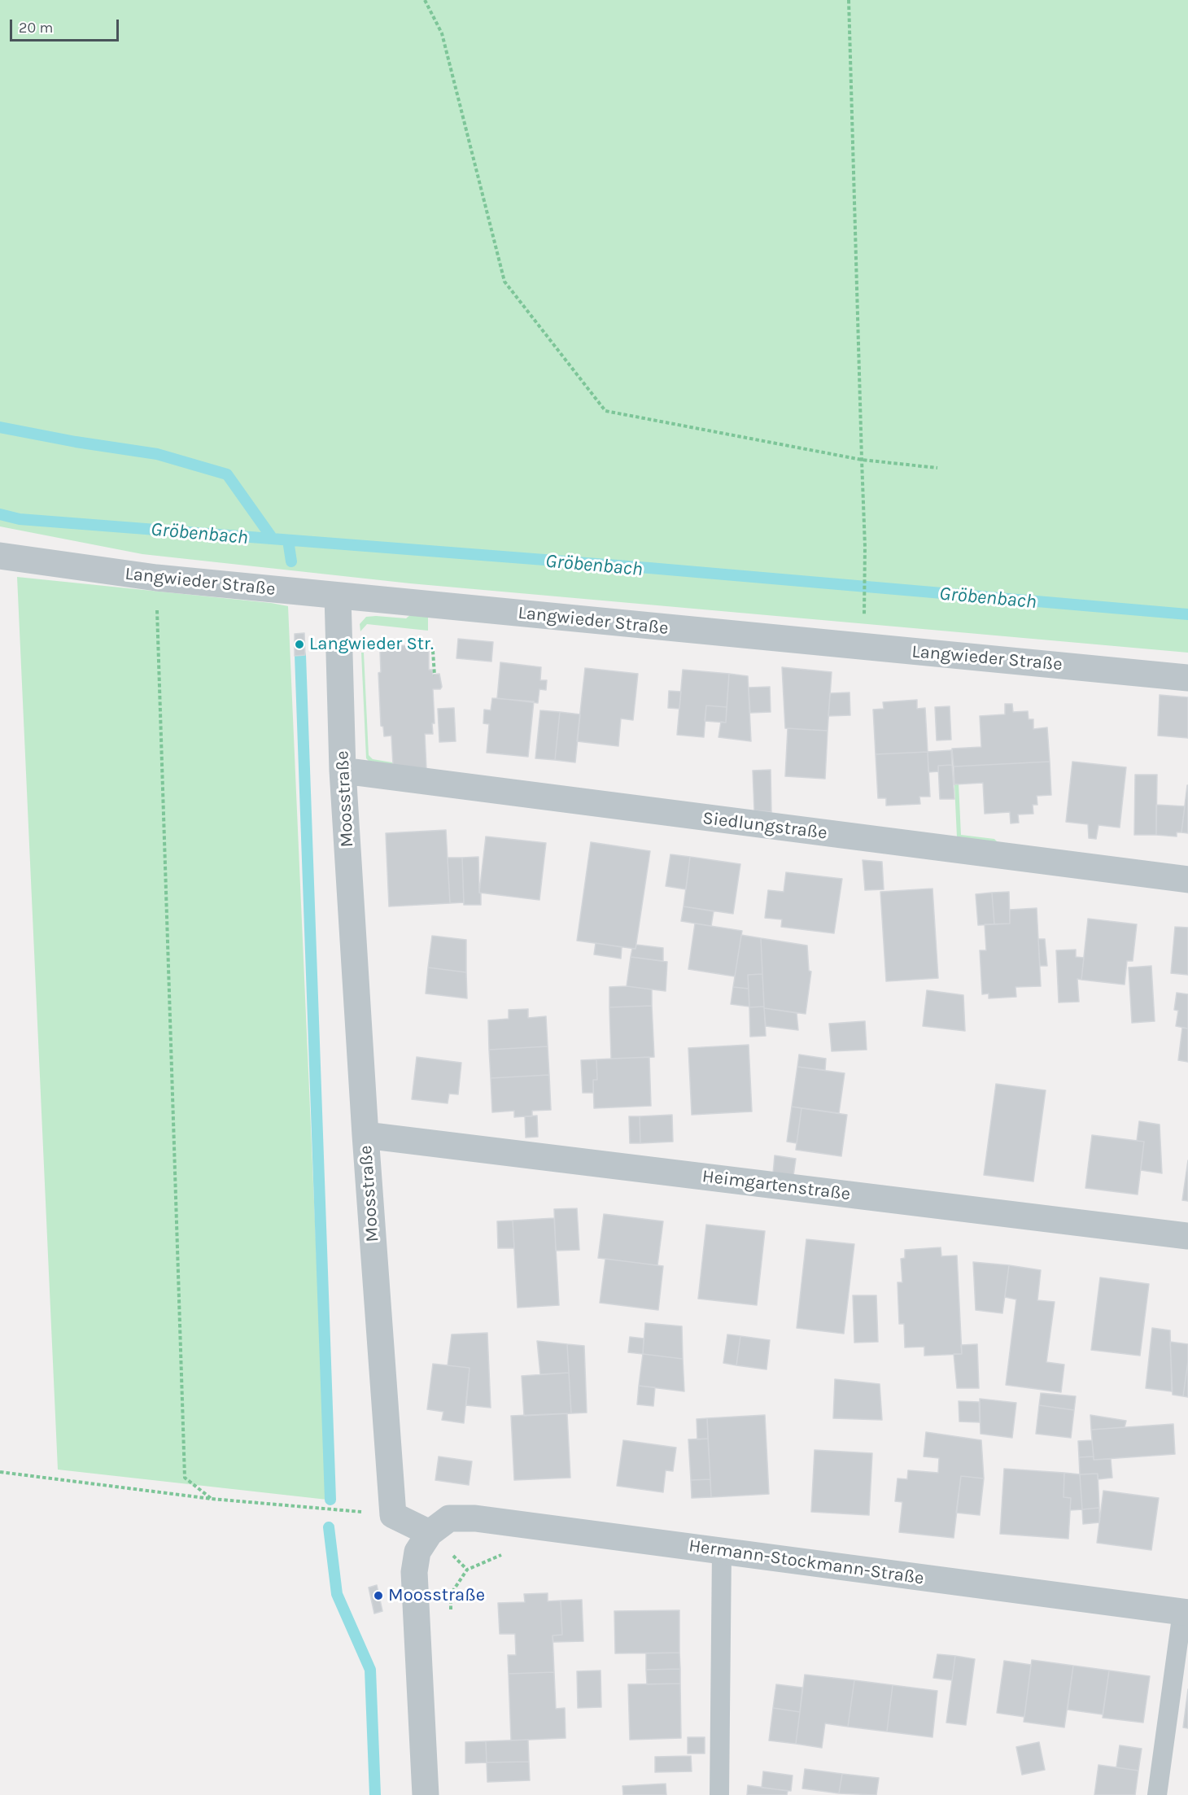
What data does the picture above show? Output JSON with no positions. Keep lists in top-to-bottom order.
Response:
{
  "streets": {
    "street": [
      "Langwieder Straße",
      "Moosstraße",
      "Siedlungstraße",
      "Heimgartenstraße",
      "Hermann-Stockmann-Straße"
    ]
  },
  "crossings": [
    ["Langwieder Straße", "Moosstraße"],
    ["Moosstraße", "Siedlungstraße"],
    ["Moosstraße", "Heimgartenstraße"]
  ],
  "water": ["Gröbenbach"],
  "places": ["Langwieder Str.", "Moosstraße"],
  "scale_bar": "20 m"
}
